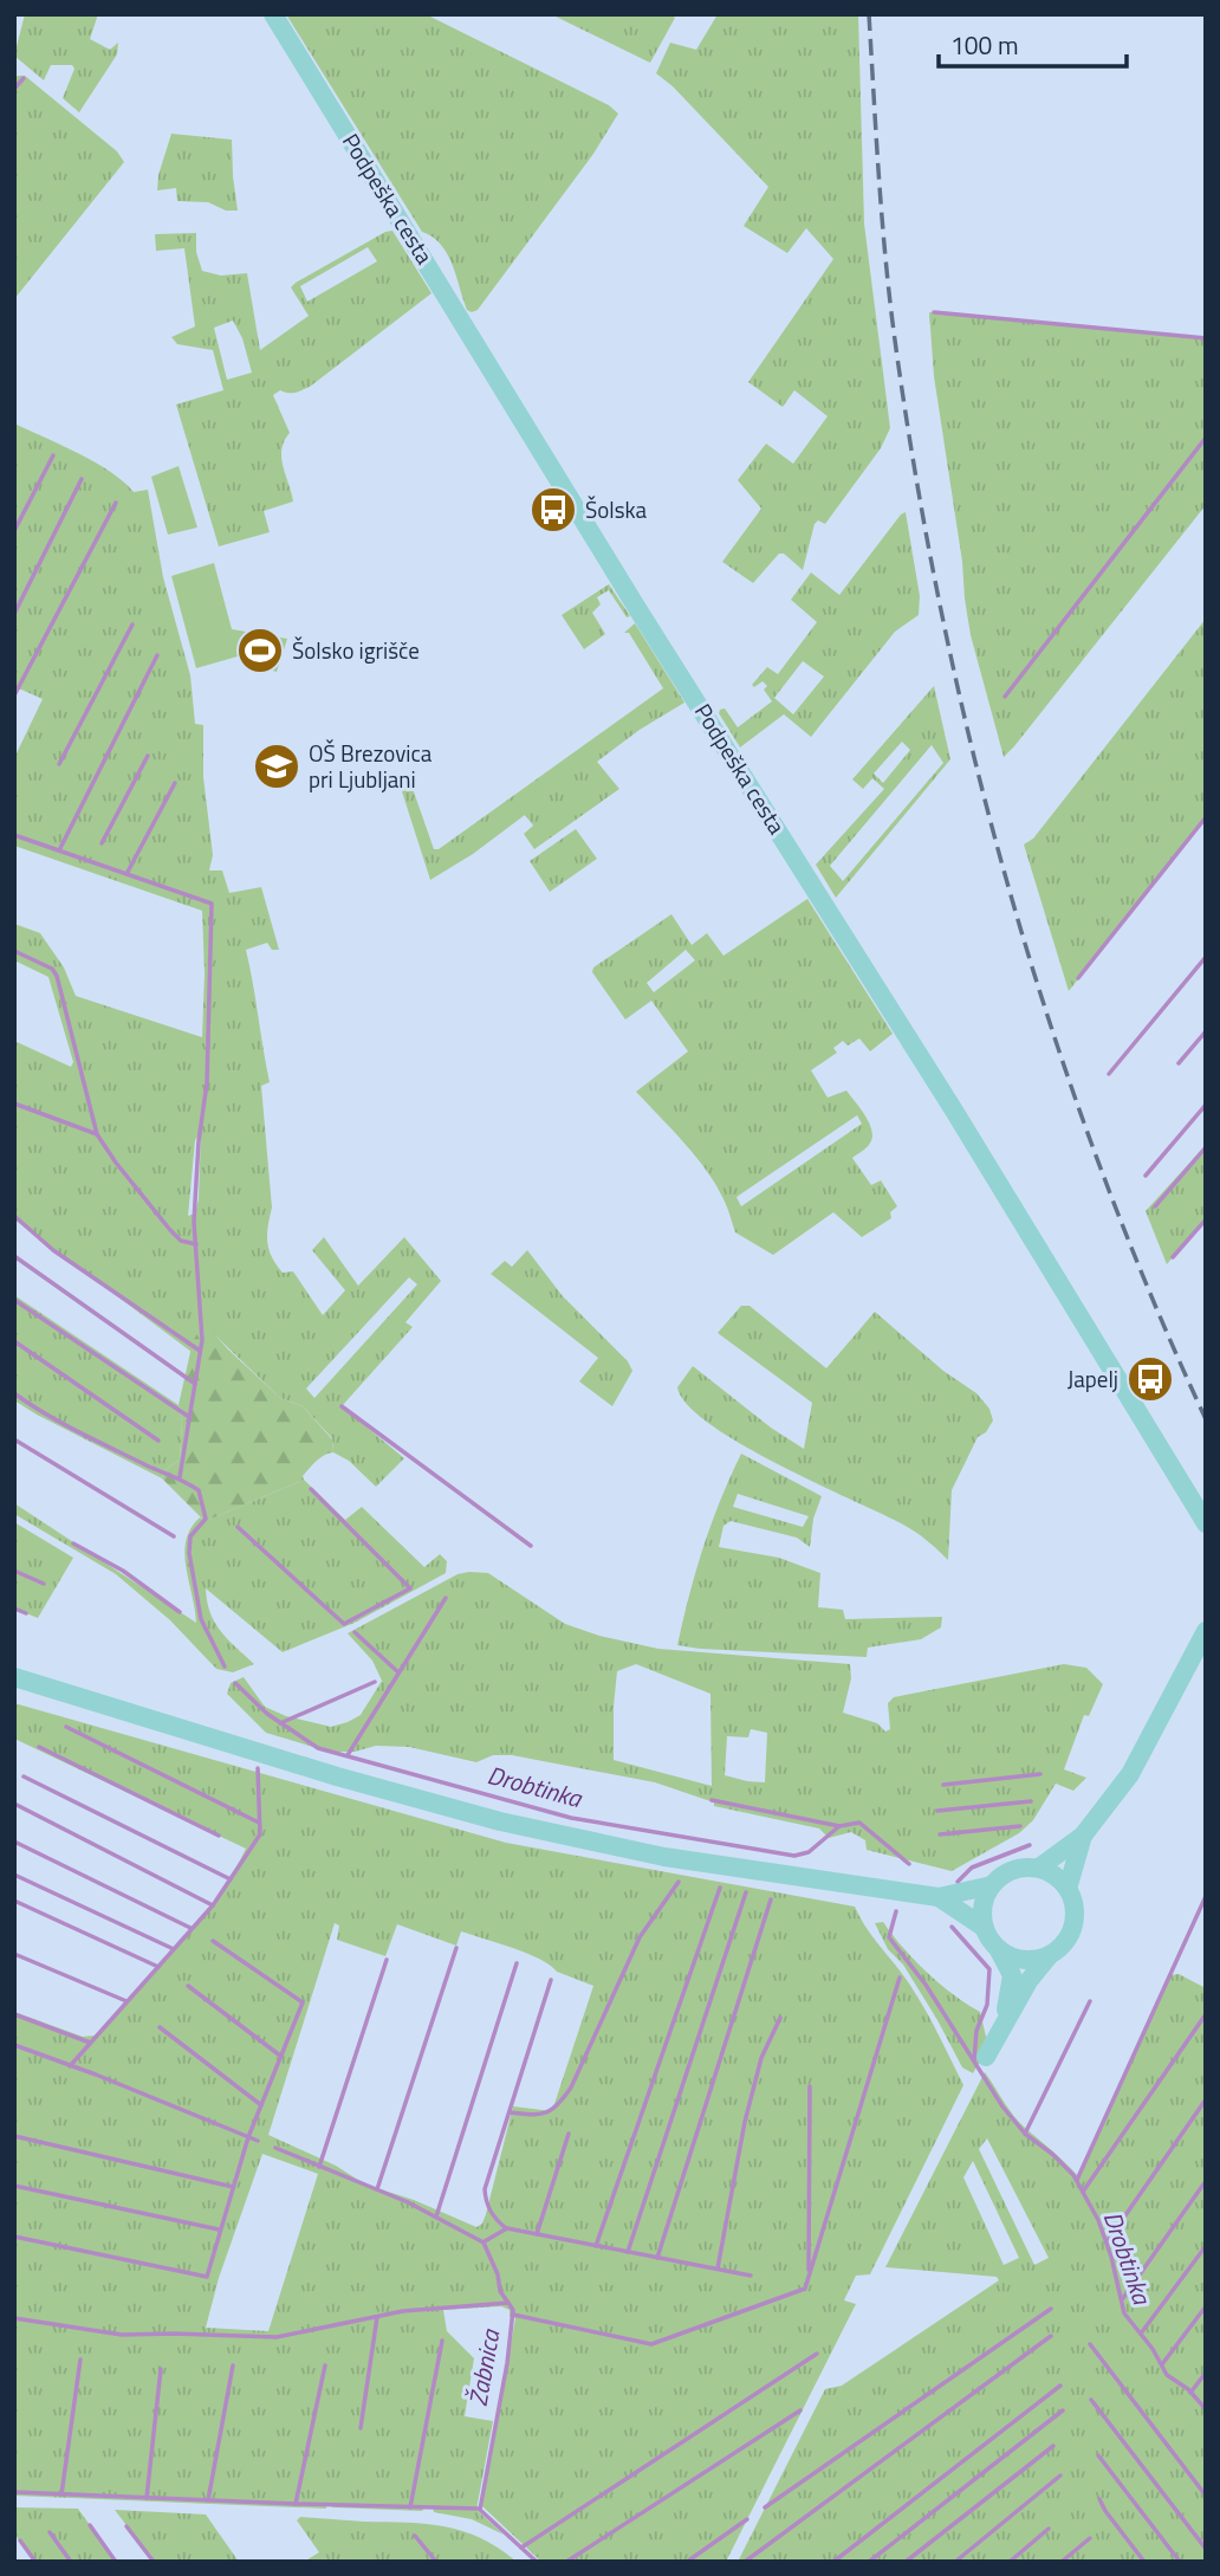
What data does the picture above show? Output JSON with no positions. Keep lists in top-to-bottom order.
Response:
{
  "streets": {
    "main road": ["Podpeška cesta"]
  },
  "water": ["Drobtinka", "Žabnica"],
  "places": {
    "bus stop": ["Šolska", "Japelj"],
    "sports": ["Šolsko igrišče"],
    "school or university": ["OŠ Brezovica pri Ljubljani"]
  },
  "scale_bar": "100 m"
}
